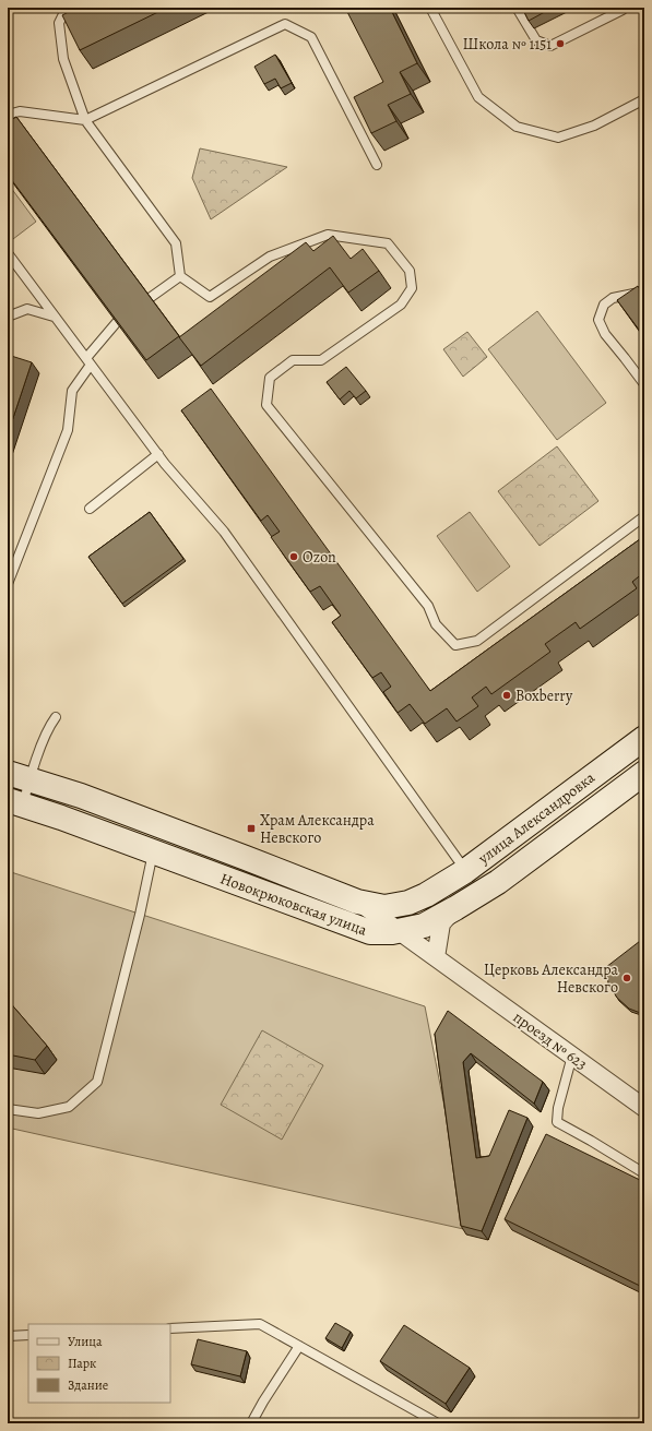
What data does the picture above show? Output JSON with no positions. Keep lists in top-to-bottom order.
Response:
{
  "streets": {
    "main road": ["улица Александровка", "Новокрюковская улица"],
    "street": ["проезд № 623"]
  },
  "crossings": [
    ["улица Александровка", "Новокрюковская улица"]
  ],
  "places": {
    "other": [
      "Школа № 1151",
      "Ozon",
      "Boxberry",
      "Церковь Александра Невского"
    ],
    "transit": ["Храм Александра Невского"]
  },
  "legend": ["Улица", "Парк", "Здание"]
}
